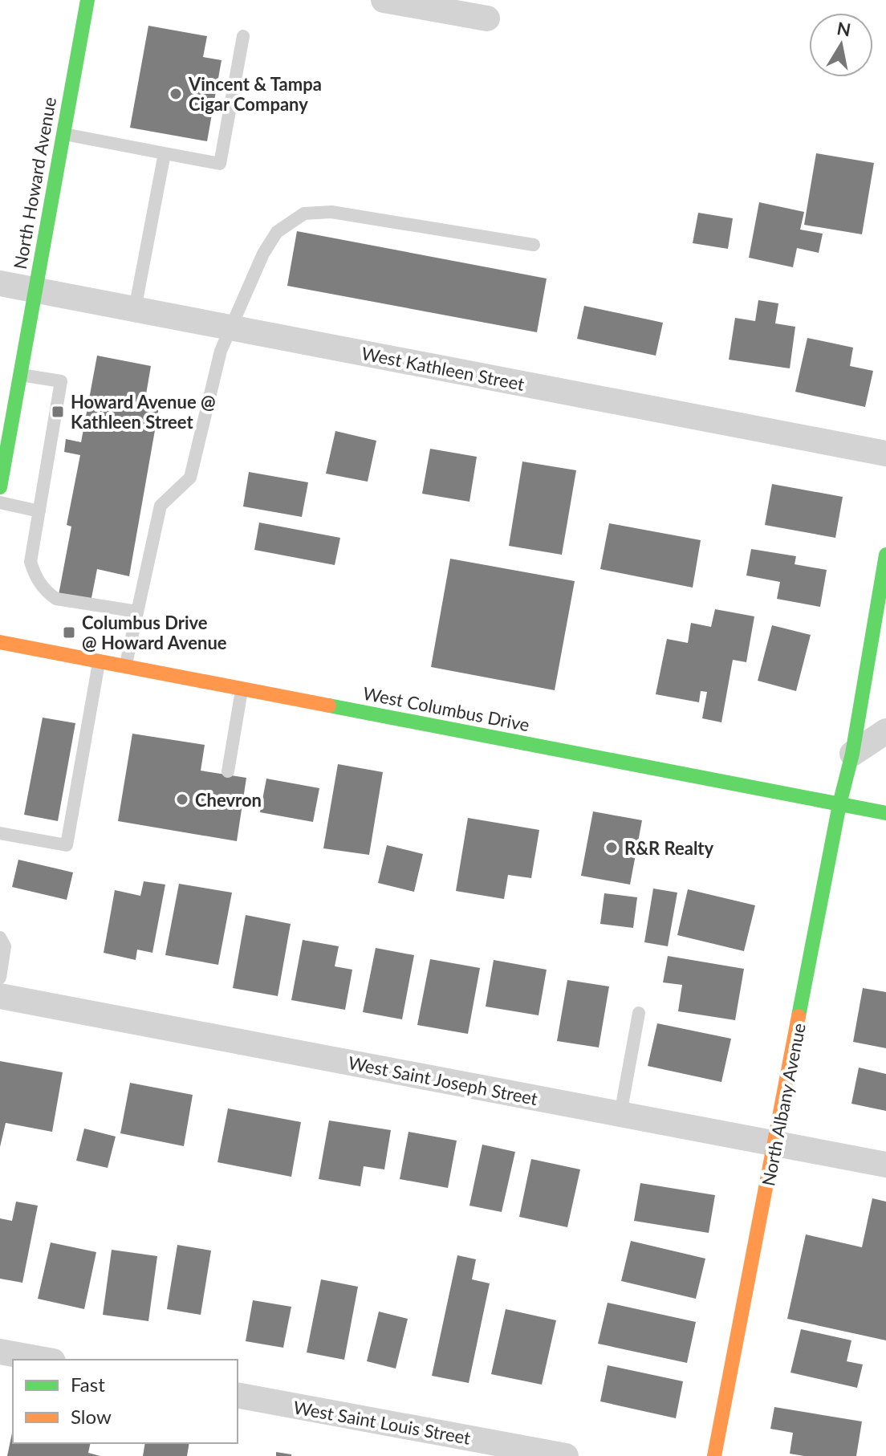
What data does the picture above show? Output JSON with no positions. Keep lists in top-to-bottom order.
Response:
{
  "streets": {
    "main road": ["North Howard Avenue", "West Columbus Drive", "North Albany Avenue"],
    "street": ["West Kathleen Street", "West Saint Joseph Street", "West Saint Louis Street"]
  },
  "crossings": [
    ["North Howard Avenue", "West Kathleen Street"],
    ["West Columbus Drive", "North Albany Avenue"],
    ["West Saint Joseph Street", "North Albany Avenue"]
  ],
  "places": {
    "other": ["Vincent & Tampa Cigar Company", "Chevron", "R&R Realty"],
    "transit": ["Howard Avenue @ Kathleen Street", "Columbus Drive @ Howard Avenue"]
  },
  "legend": ["Fast", "Slow"],
  "north": "top"
}
